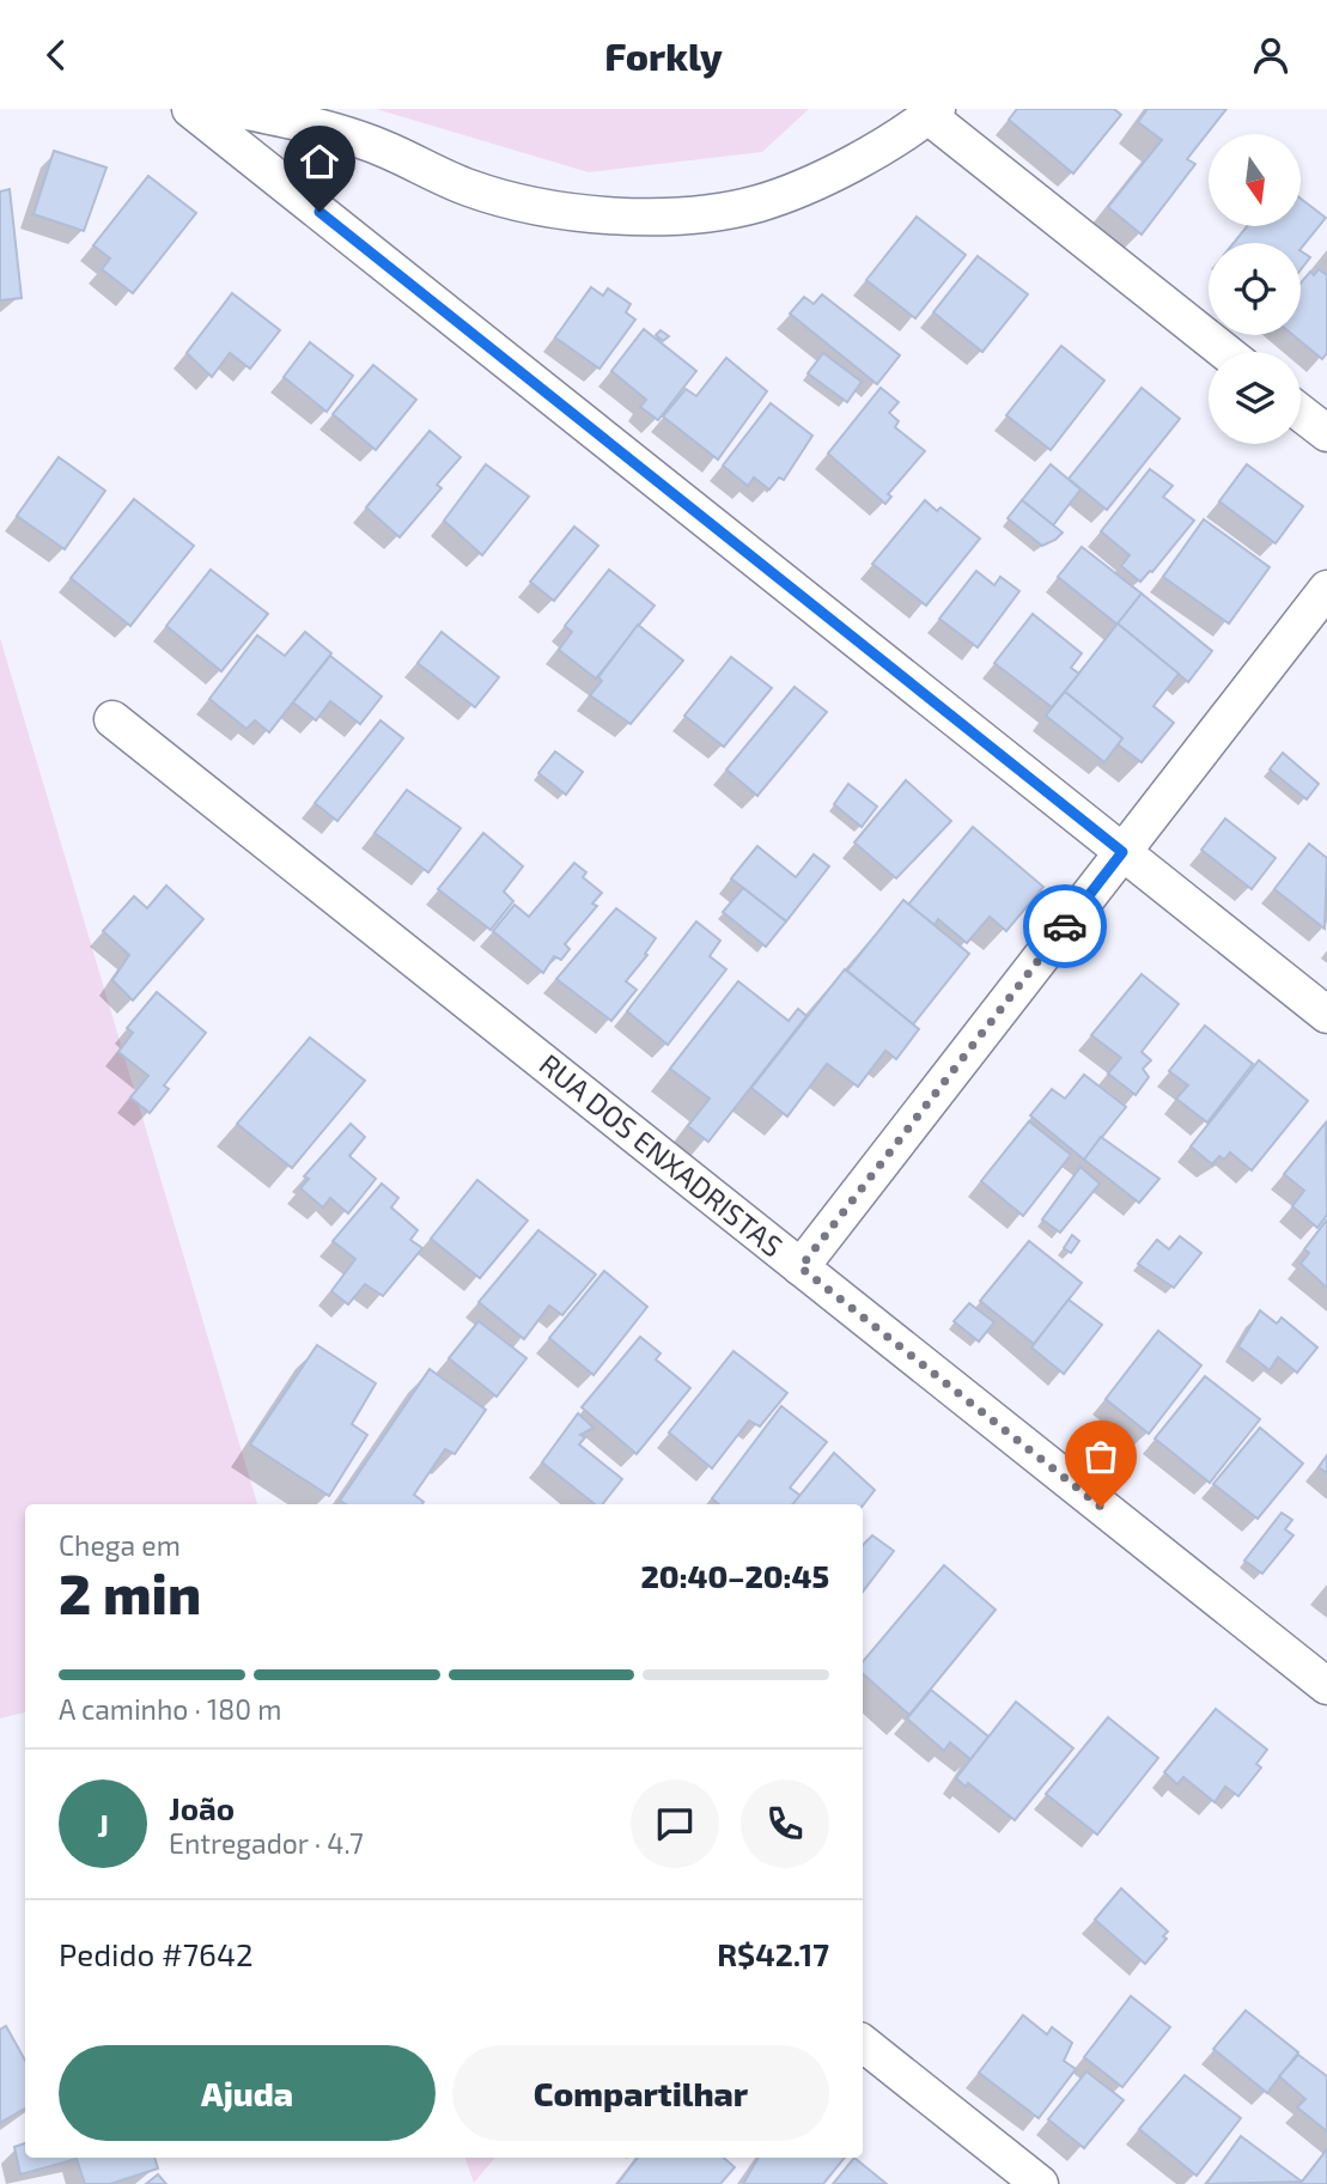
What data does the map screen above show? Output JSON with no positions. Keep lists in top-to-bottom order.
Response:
{
  "streets": {
    "street": ["RUA DOS ENXADRISTAS"]
  },
  "north": "bottom",
  "page": {
    "header": "Forkly",
    "heading": ["2 min", "Chega em", "20:40–20:45"],
    "panel": [
      "João",
      "Entregador · 4.7",
      "Pedido #7642",
      "R$42.17"
    ],
    "bar": "A caminho · 180 m",
    "round": "J",
    "buttons": ["Ajuda", "Compartilhar"]
  }
}
